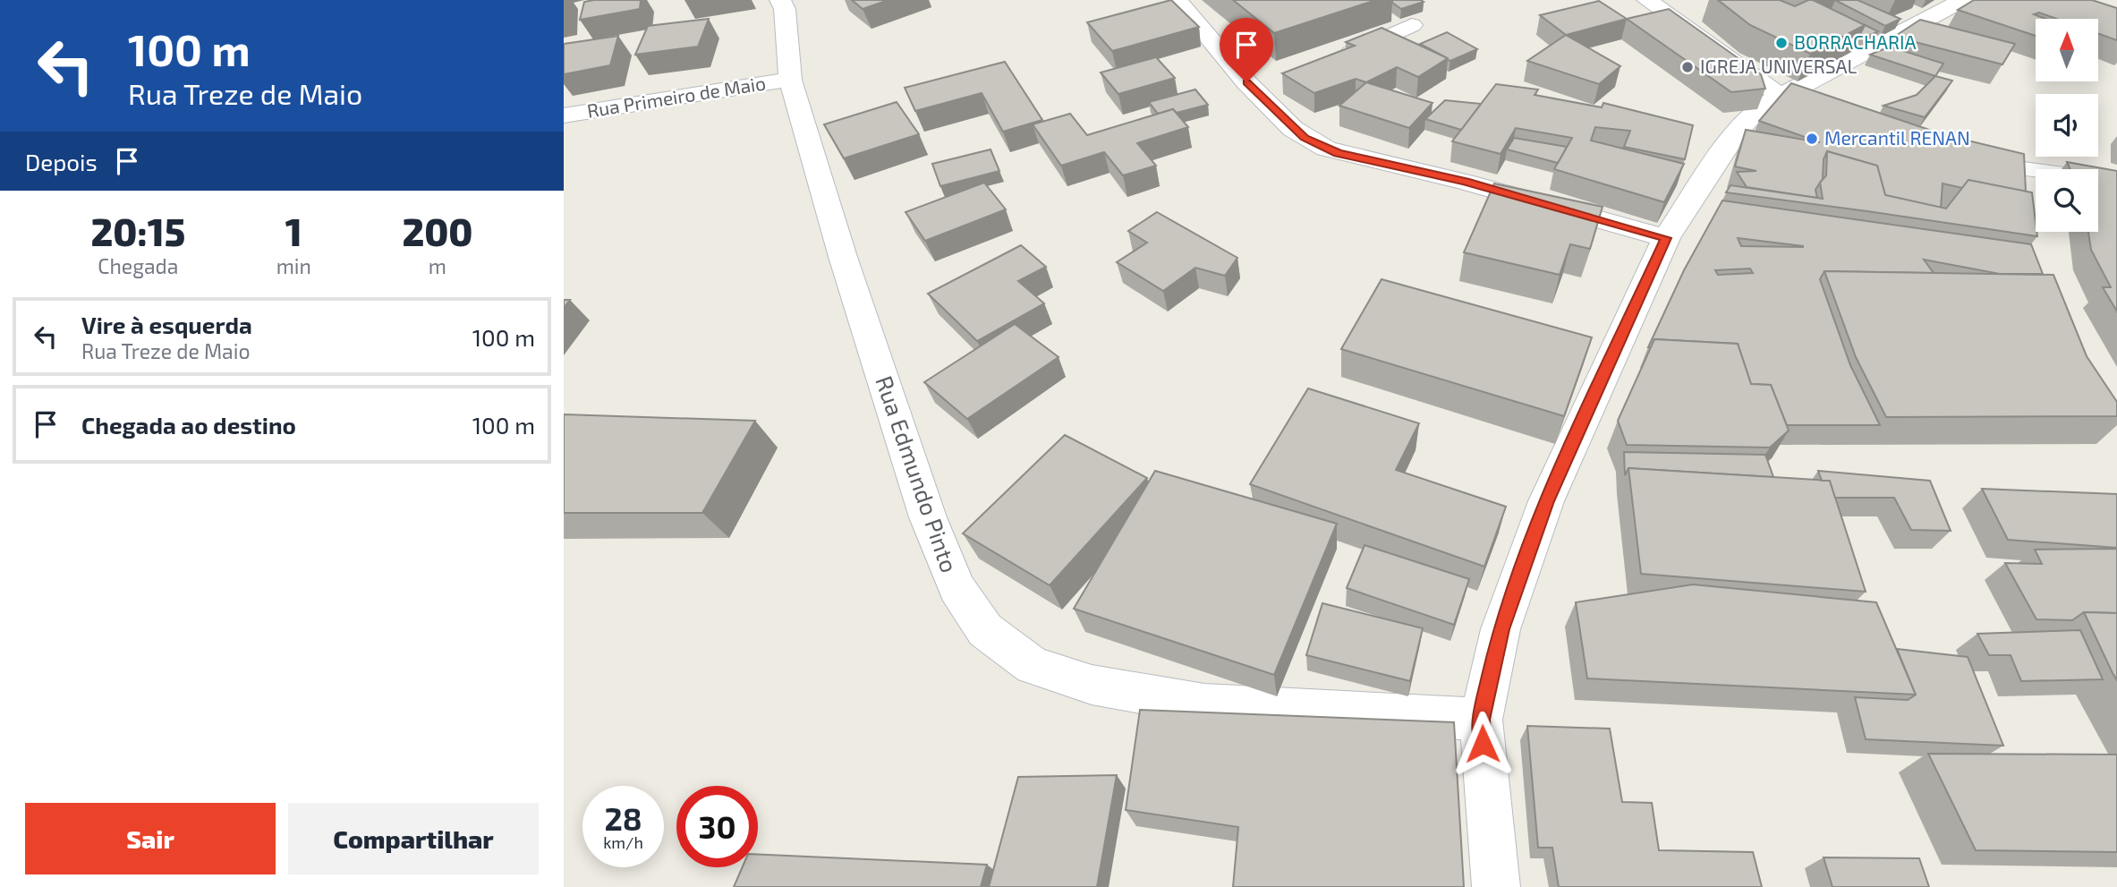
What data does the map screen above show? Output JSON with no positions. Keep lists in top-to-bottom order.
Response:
{
  "streets": {
    "street": ["Rua Primeiro de Maio", "Rua Edmundo Pinto"]
  },
  "crossings": [
    ["Rua Primeiro de Maio", "Rua Edmundo Pinto"]
  ],
  "places": ["BORRACHARIA", "IGREJA UNIVERSAL", "Mercantil RENAN"],
  "north": "top",
  "page": {
    "turn": ["100 m", "Rua Treze de Maio"],
    "then": "Depois",
    "eta": [
      "20:15",
      "Chegada",
      "1",
      "min",
      "200",
      "m"
    ],
    "list": [
      {
        "name": "Vire à esquerda",
        "note": "Rua Treze de Maio",
        "value": "100 m"
      },
      {
        "name": "Chegada ao destino",
        "value": "100 m"
      }
    ],
    "speed": "28 km/h",
    "limit": "30",
    "buttons": ["Sair", "Compartilhar"]
  }
}
